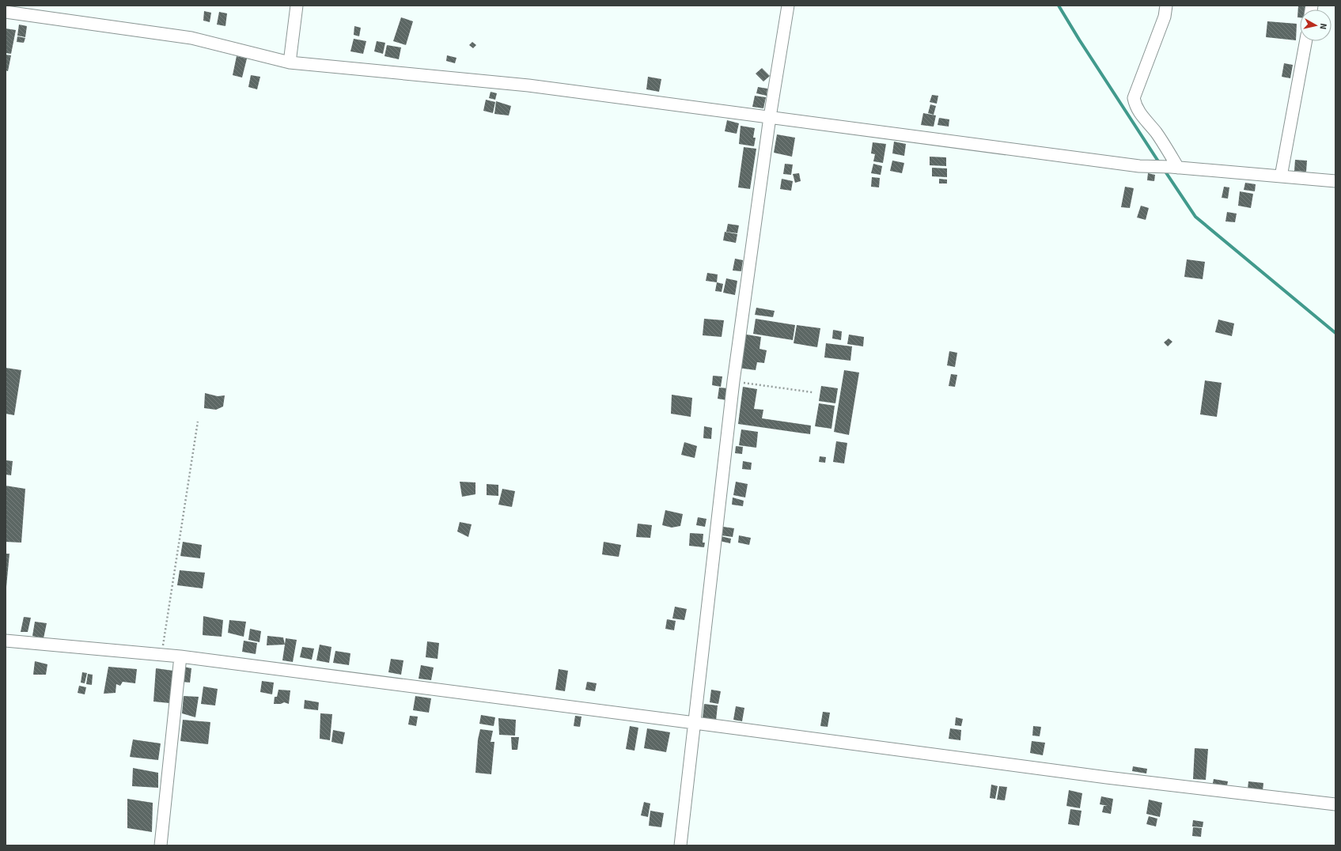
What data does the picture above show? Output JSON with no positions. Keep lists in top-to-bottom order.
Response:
{
  "north": "right"
}
